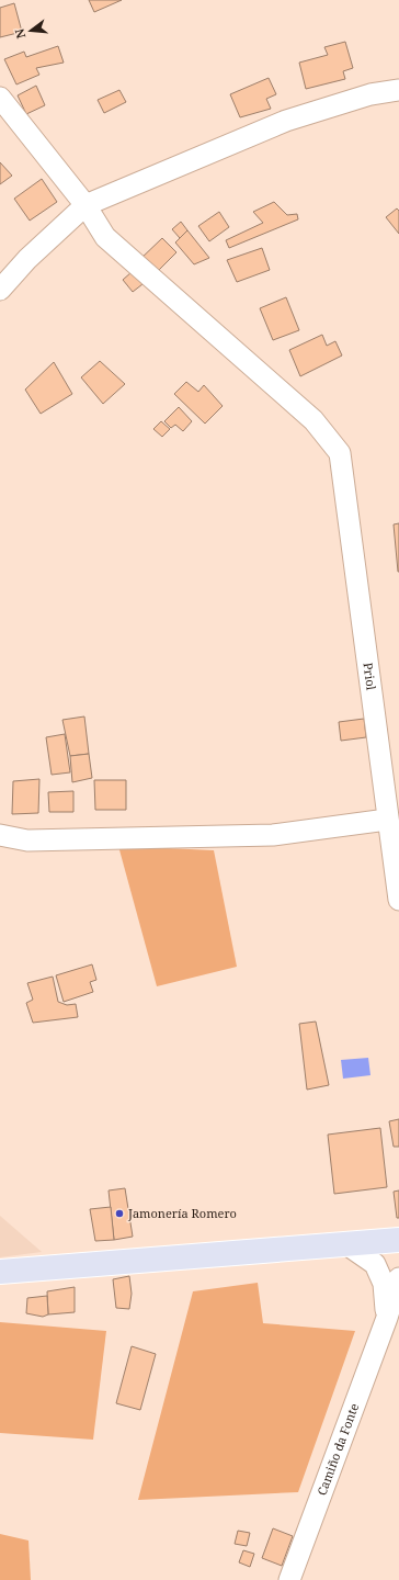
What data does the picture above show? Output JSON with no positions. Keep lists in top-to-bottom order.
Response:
{
  "streets": {
    "street": ["Priol", "Camiño da Fonte"]
  },
  "places": ["Jamonería Romero"],
  "north": "left"
}
